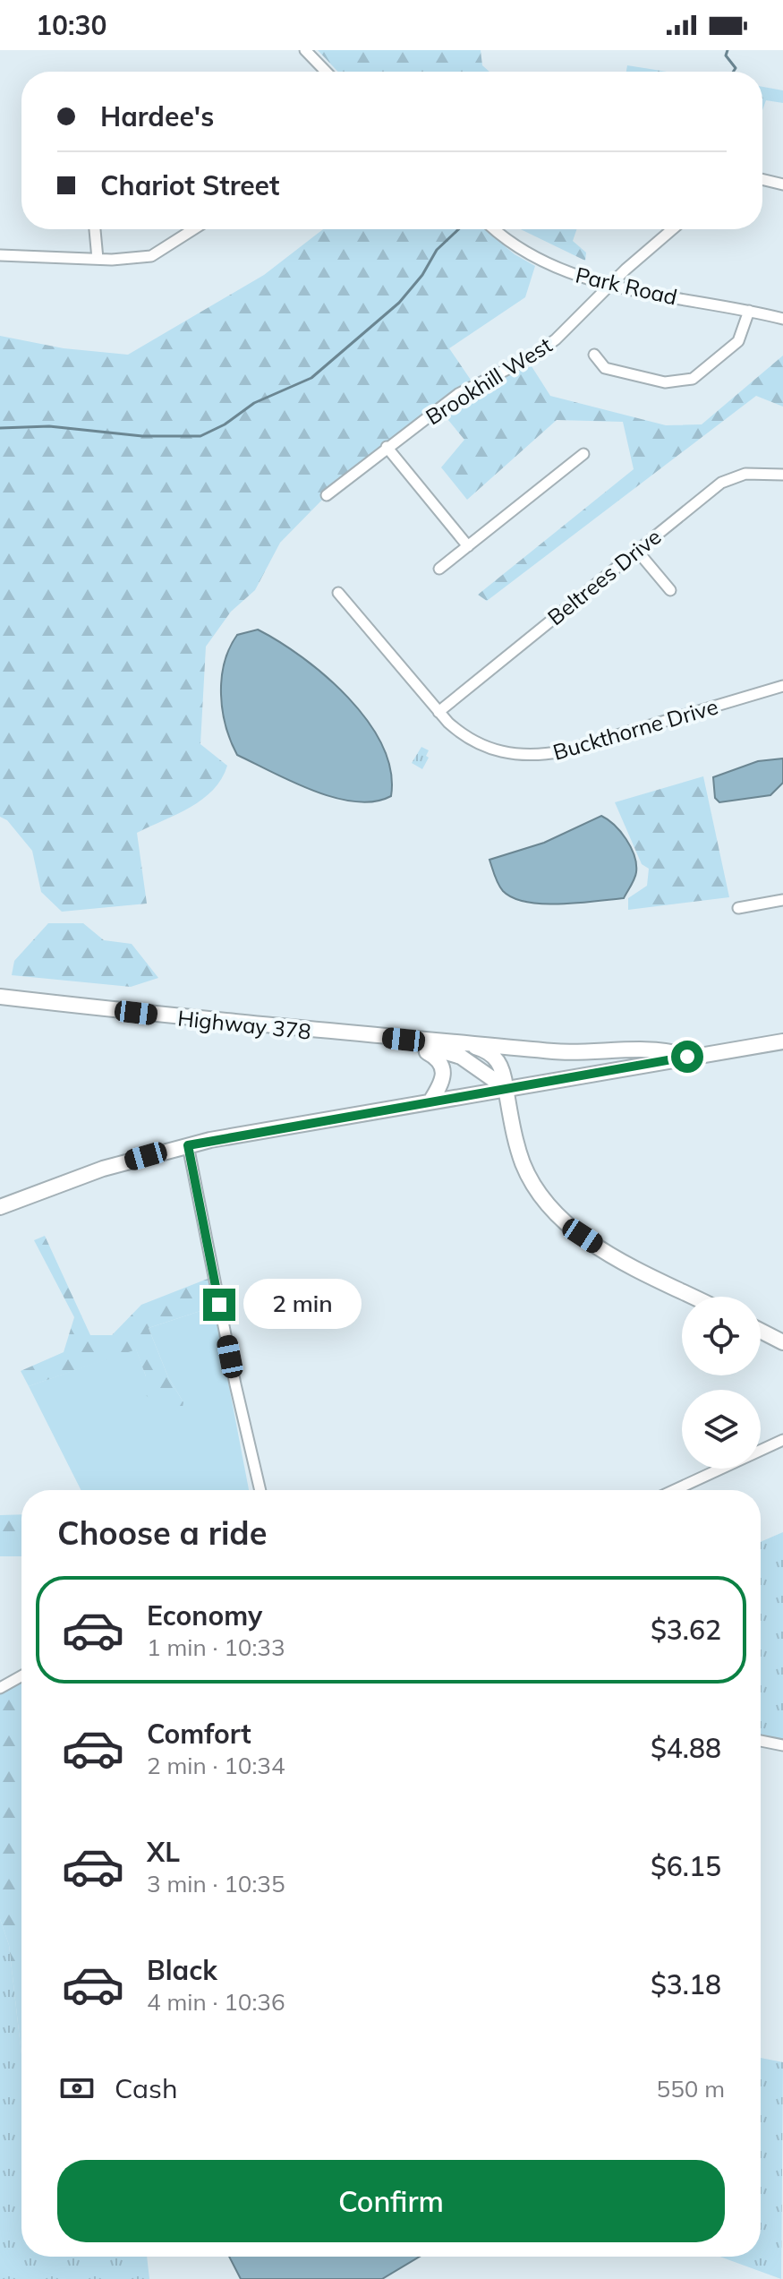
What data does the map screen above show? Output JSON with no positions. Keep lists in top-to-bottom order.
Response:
{
  "streets": {
    "main road": ["Highway 378"],
    "street": [
      "Park Road",
      "Brookhill West",
      "Beltrees Drive",
      "Buckthorne Drive"
    ]
  },
  "crossings": [
    ["Park Road", "Brookhill West"],
    ["Beltrees Drive", "Buckthorne Drive"]
  ],
  "page": {
    "status": "10:30",
    "banner": ["Hardee's", "Chariot Street"],
    "bubble": "2 min",
    "heading": "Choose a ride",
    "list": [
      {
        "name": "Economy",
        "note": "1 min · 10:33",
        "value": "$3.62"
      },
      {
        "name": "Comfort",
        "note": "2 min · 10:34",
        "value": "$4.88"
      },
      {
        "name": "XL",
        "note": "3 min · 10:35",
        "value": "$6.15"
      },
      {
        "name": "Black",
        "note": "4 min · 10:36",
        "value": "$3.18"
      }
    ],
    "pay": ["Cash", "550 m"],
    "buttons": "Confirm"
  }
}
